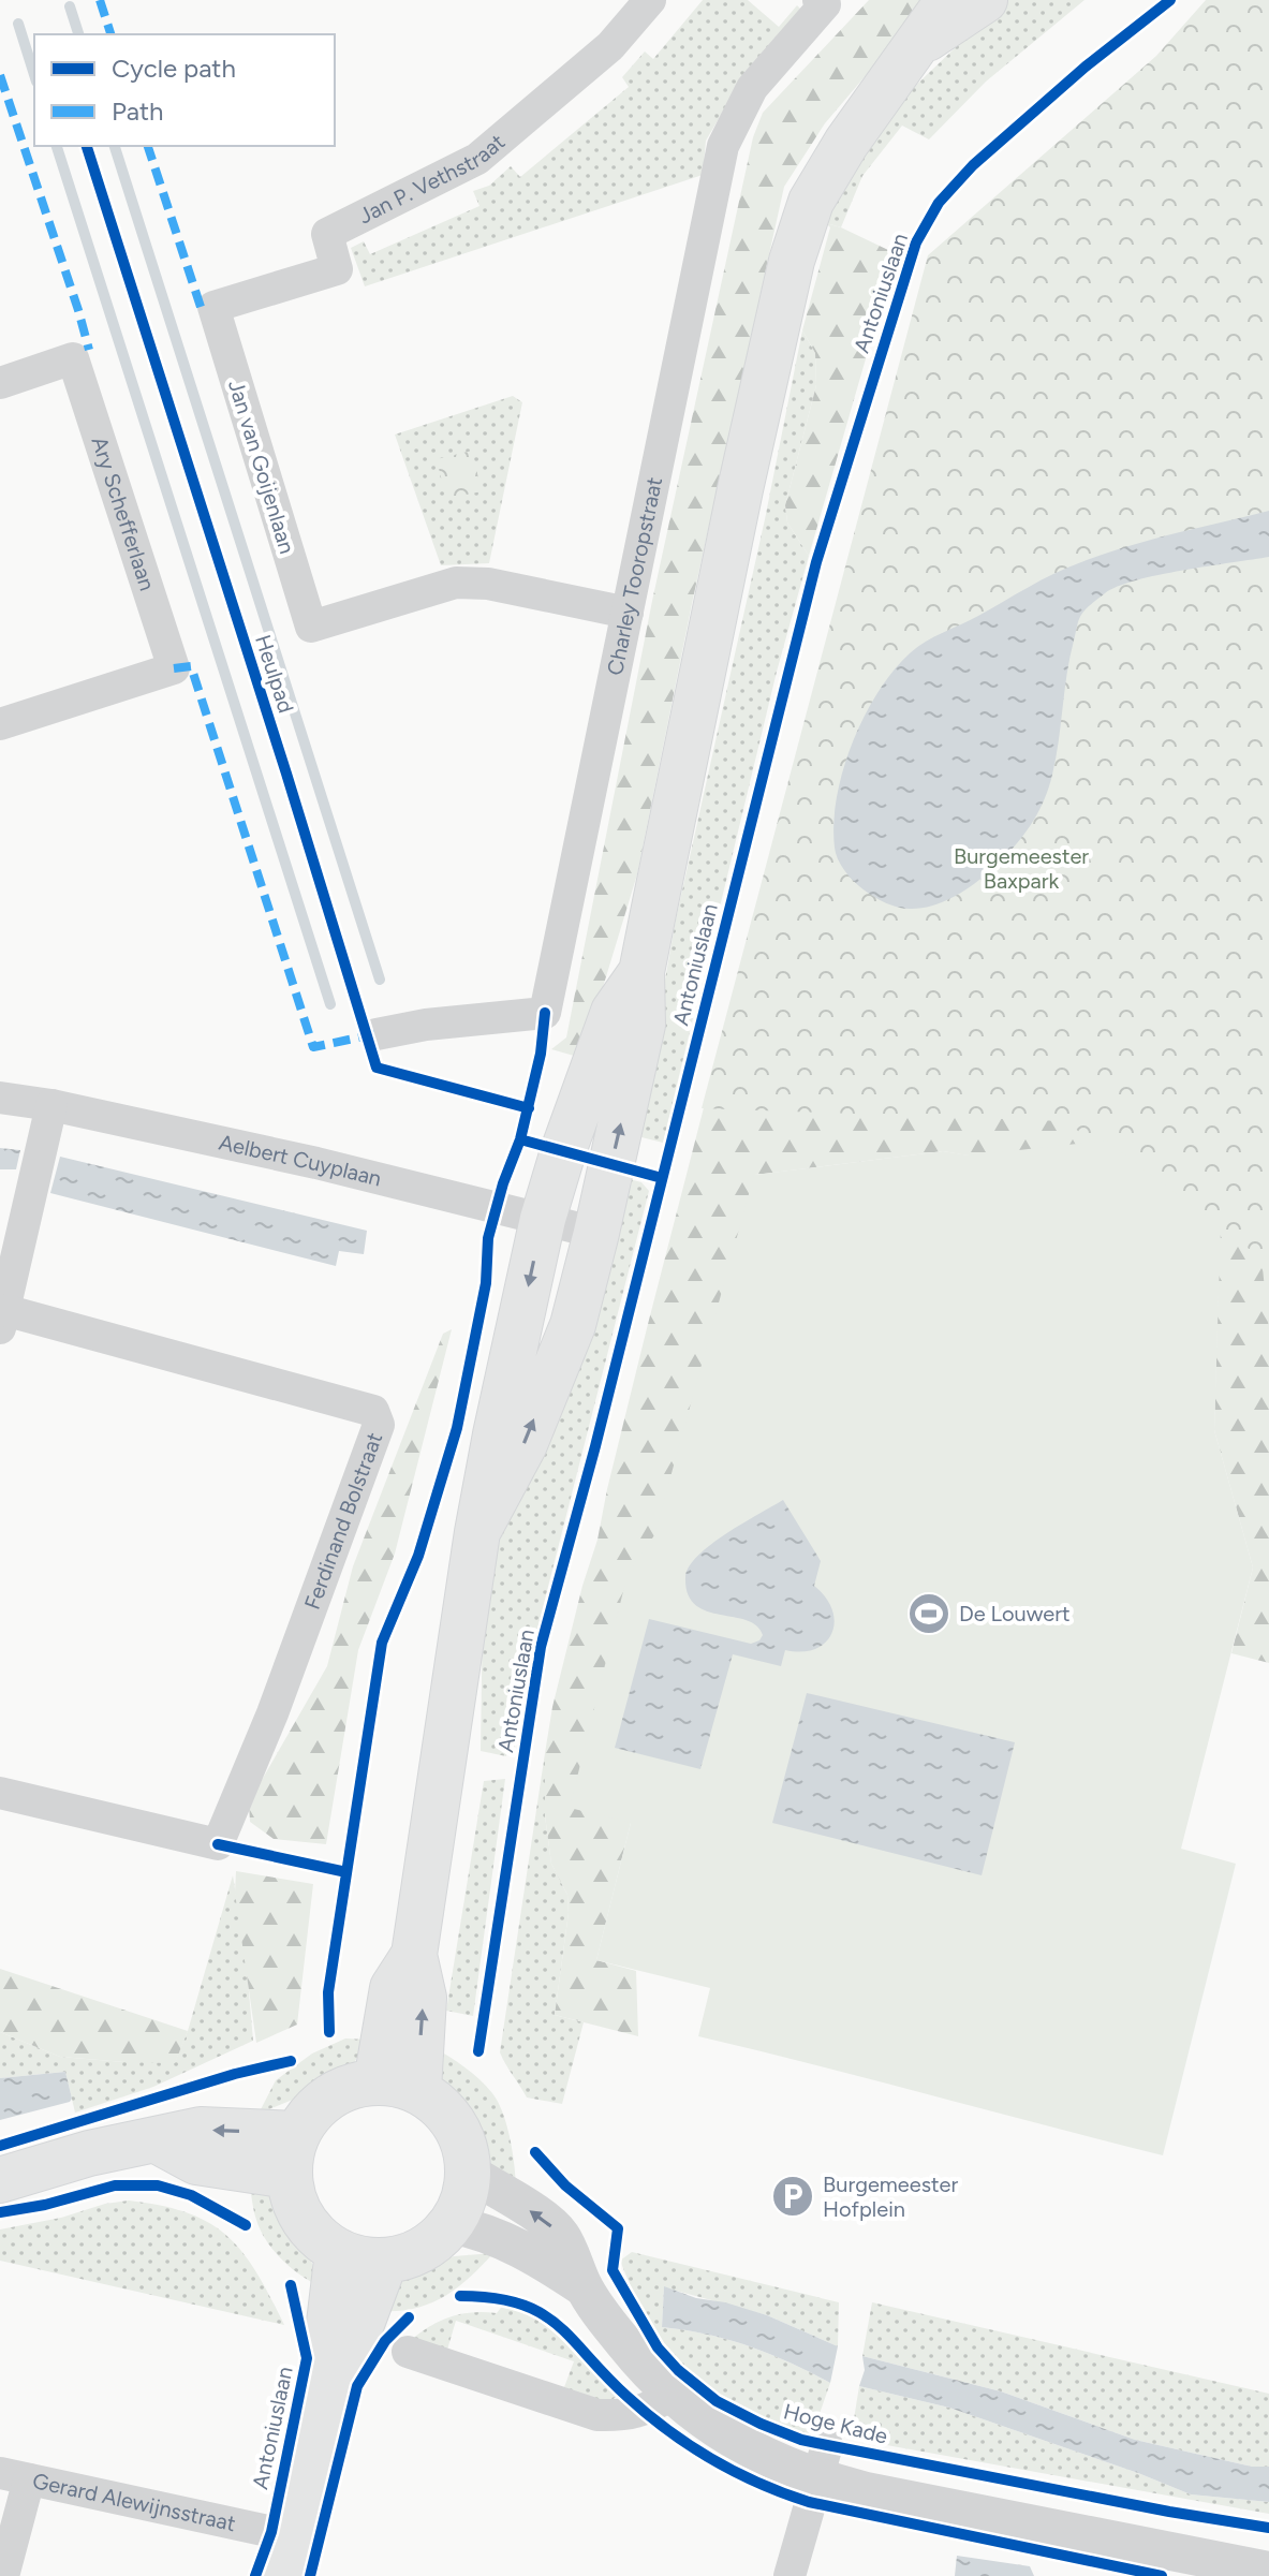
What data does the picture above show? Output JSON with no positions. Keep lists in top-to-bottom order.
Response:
{
  "streets": {
    "main road": ["Antoniuslaan"],
    "street": [
      "Jan P. Vethstraat",
      "Jan van Goijenlaan",
      "Ary Schefferlaan",
      "Charley Tooropstraat",
      "Aelbert Cuyplaan",
      "Ferdinand Bolstraat",
      "Gerard Alewijnsstraat"
    ],
    "cycle path": ["Heulpad", "Hoge Kade"]
  },
  "crossings": [
    ["Jan P. Vethstraat", "Jan van Goijenlaan"],
    ["Antoniuslaan", "Aelbert Cuyplaan"],
    ["Antoniuslaan", "Gerard Alewijnsstraat"],
    ["Jan van Goijenlaan", "Charley Tooropstraat"],
    ["Aelbert Cuyplaan", "Ferdinand Bolstraat"]
  ],
  "parks": ["Burgemeester Baxpark"],
  "places": {
    "sports": ["De Louwert"],
    "parking": ["Burgemeester Hofplein"]
  },
  "legend": ["Cycle path", "Path"]
}
